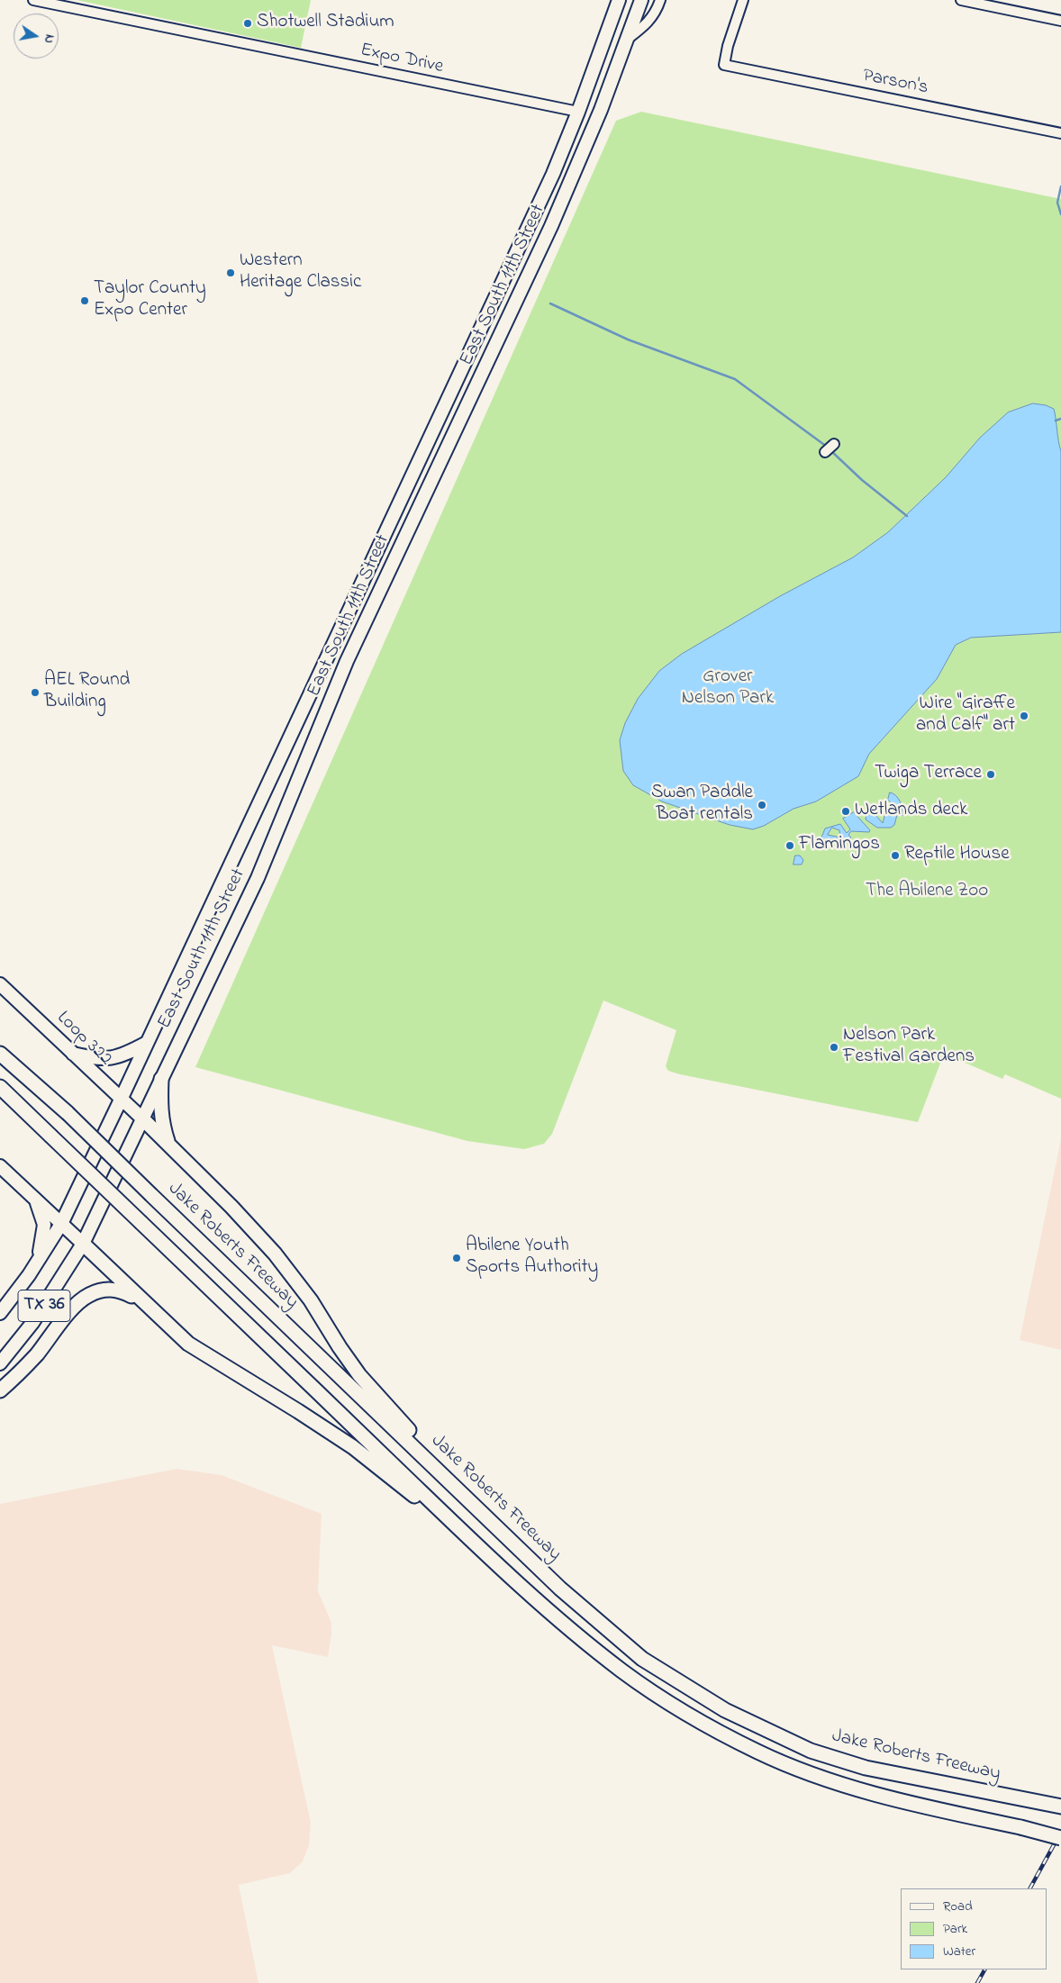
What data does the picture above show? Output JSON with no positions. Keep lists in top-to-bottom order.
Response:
{
  "streets": {
    "highway": ["Jake Roberts Freeway"],
    "main road": ["East South 11th Street", "Loop 322", "TX 36"],
    "street": ["Expo Drive", "Parson's"]
  },
  "crossings": [
    ["Expo Drive", "East South 11th Street"],
    ["East South 11th Street", "Loop 322"],
    ["East South 11th Street", "TX 36"]
  ],
  "parks": ["Grover Nelson Park", "The Abilene Zoo"],
  "places": [
    "Shotwell Stadium",
    "Western Heritage Classic",
    "Taylor County Expo Center",
    "AEL Round Building",
    "Wire \"Giraffe and Calf\" art",
    "Twiga Terrace",
    "Swan Paddle Boat rentals",
    "Wetlands deck",
    "Flamingos",
    "Reptile House",
    "Nelson Park Festival Gardens",
    "Abilene Youth Sports Authority"
  ],
  "legend": ["Road", "Park", "Water"],
  "north": "right"
}
